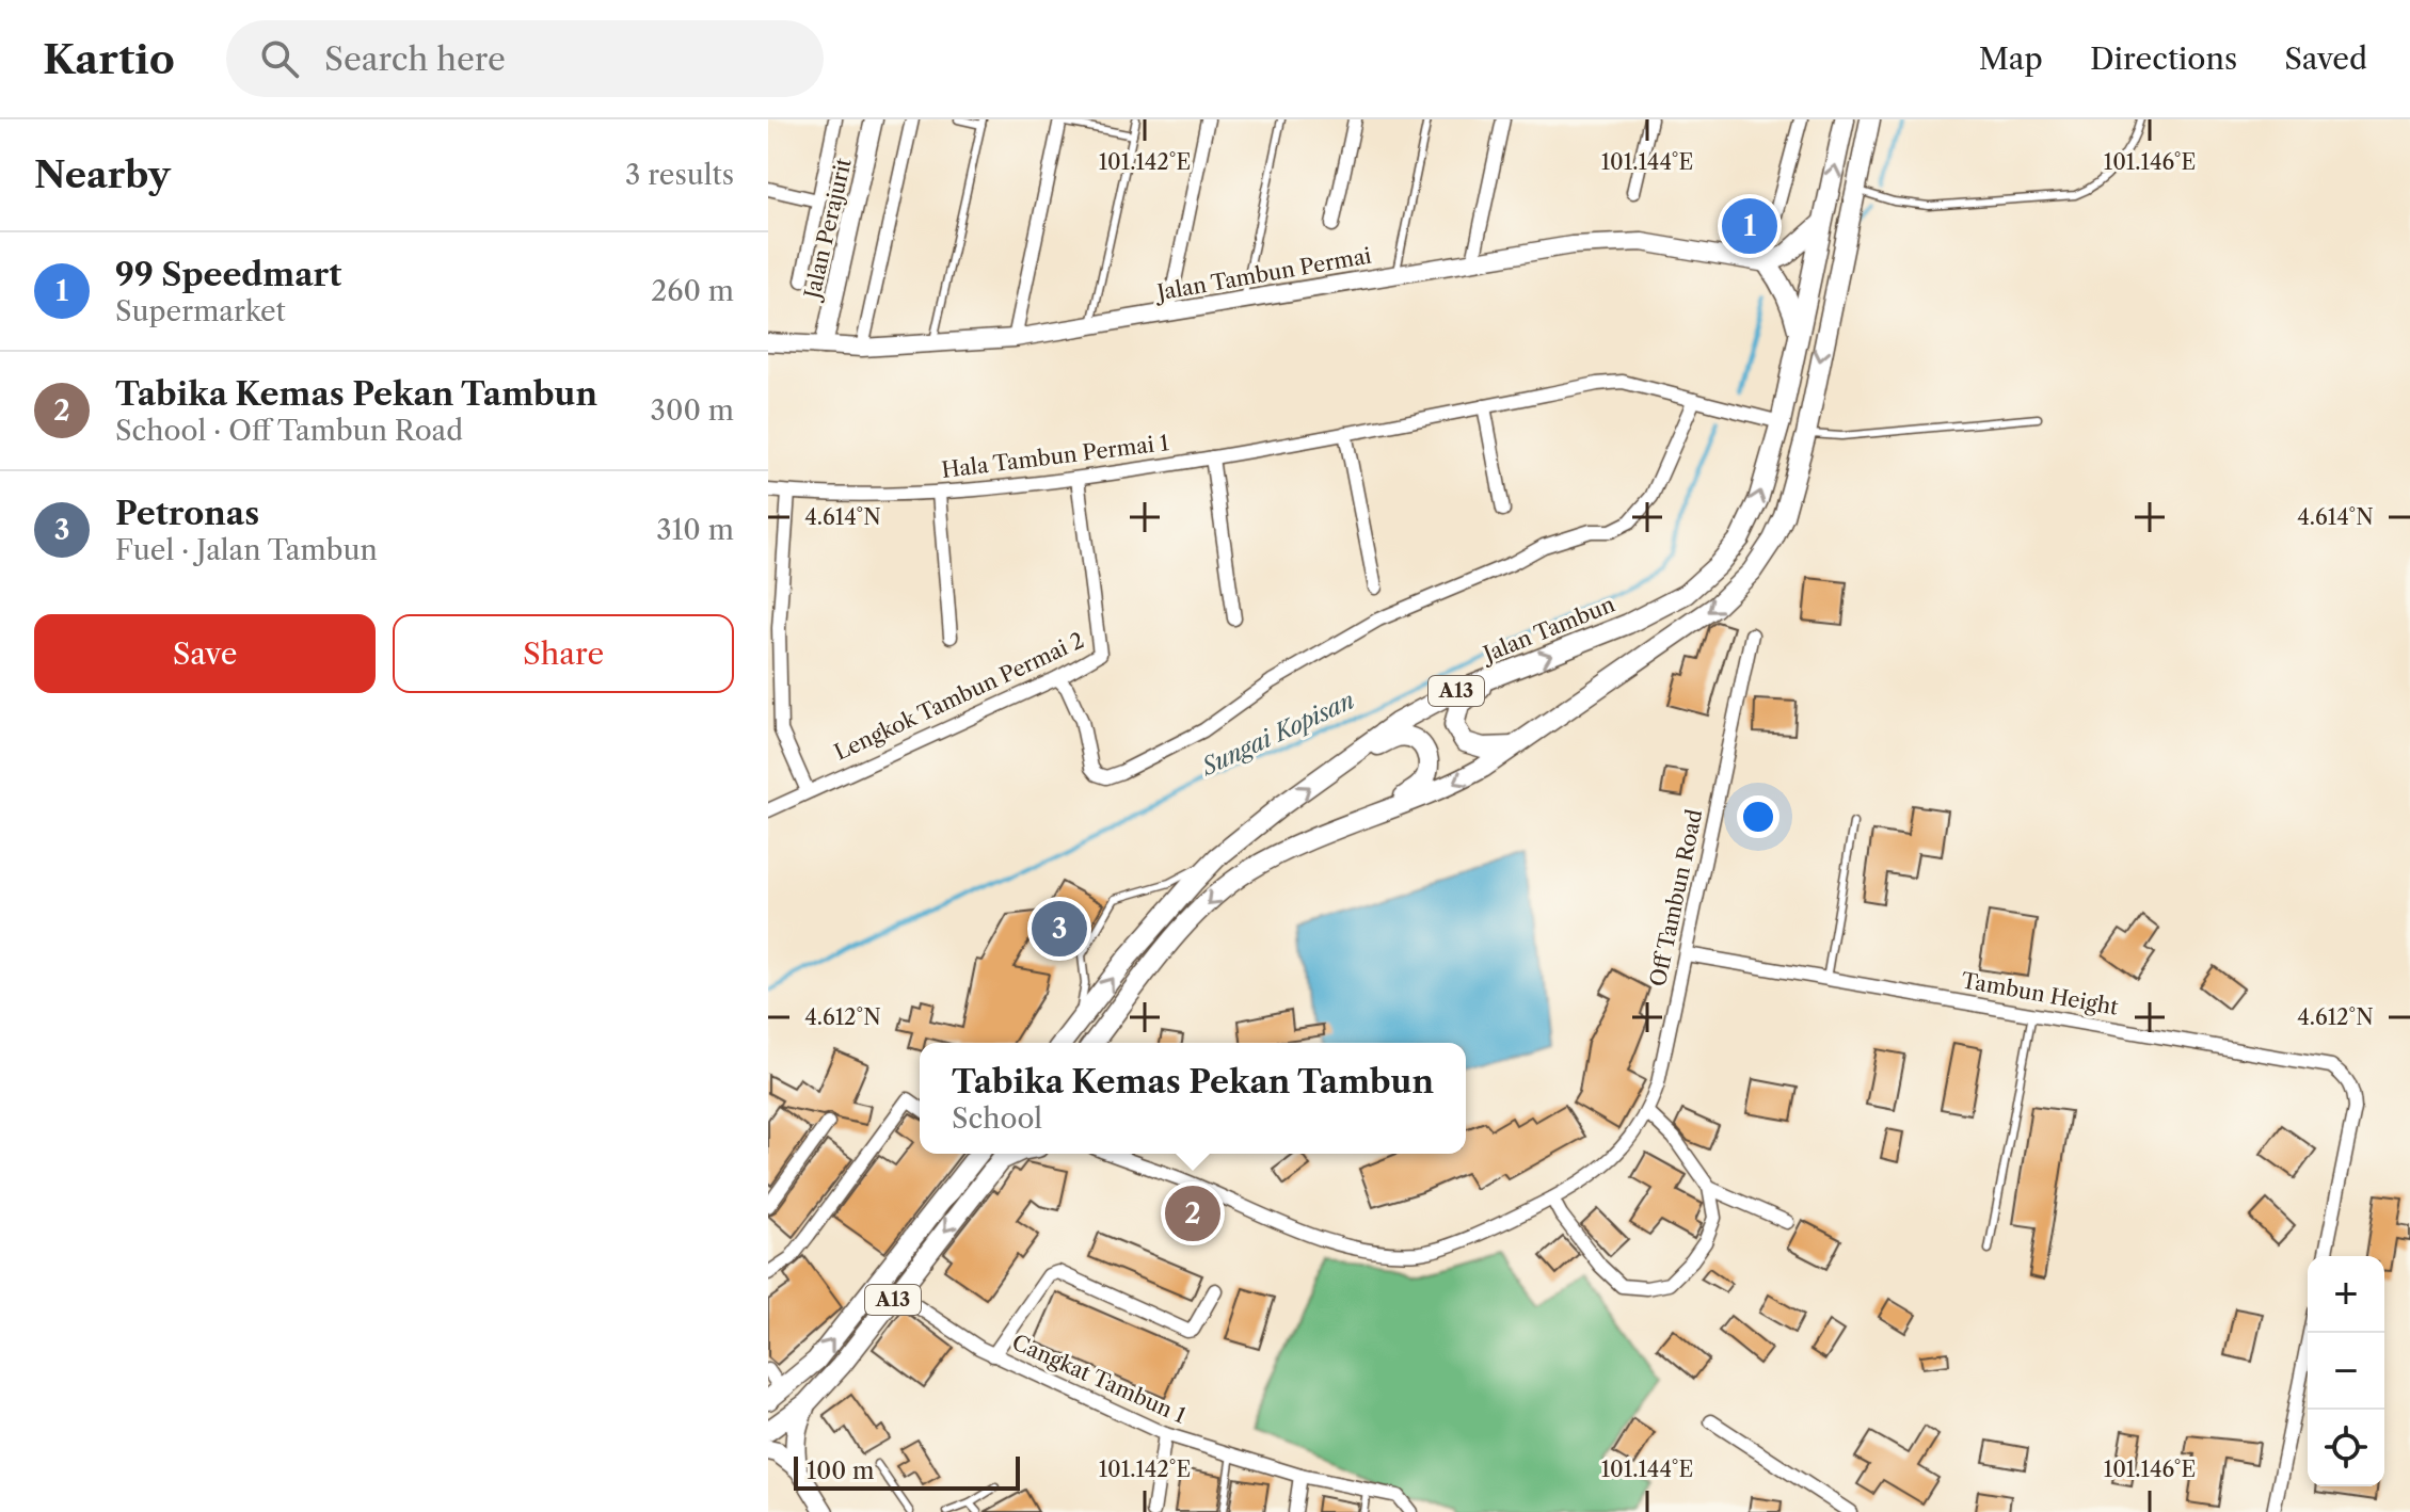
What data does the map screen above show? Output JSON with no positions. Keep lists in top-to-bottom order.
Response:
{
  "streets": {
    "main road": ["Jalan Tambun", "A13"],
    "street": [
      "Jalan Perajurit",
      "Jalan Tambun Permai",
      "Hala Tambun Permai 1",
      "Lengkok Tambun Permai 2",
      "Off Tambun Road",
      "Tambun Height",
      "Cangkat Tambun 1"
    ]
  },
  "crossings": [
    ["Jalan Perajurit", "Jalan Tambun Permai"],
    ["Hala Tambun Permai 1", "Jalan Tambun"],
    ["Hala Tambun Permai 1", "Lengkok Tambun Permai 2"],
    ["A13", "Cangkat Tambun 1"],
    ["Off Tambun Road", "Tambun Height"]
  ],
  "water": ["Sungai Kopisan"],
  "scale_bar": "100 m",
  "page": {
    "header": "Kartio",
    "search": "Search here",
    "nav": ["Map", "Directions", "Saved"],
    "heading": ["Nearby", "3 results"],
    "pins": ["1", "3", "2"],
    "list": [
      {
        "mark": "1",
        "name": "99 Speedmart",
        "note": "Supermarket",
        "value": "260 m"
      },
      {
        "mark": "2",
        "name": "Tabika Kemas Pekan Tambun",
        "note": "School · Off Tambun Road",
        "value": "300 m"
      },
      {
        "mark": "3",
        "name": "Petronas",
        "note": "Fuel · Jalan Tambun",
        "value": "310 m"
      }
    ],
    "buttons": ["Save", "Share"],
    "popup": ["Tabika Kemas Pekan Tambun", "School"],
    "map_buttons": ["+", "−"],
    "scale": "100 m"
  },
  "coordinates": [
    "101.142°E",
    "101.144°E",
    "101.146°E",
    "4.614°N",
    "4.612°N"
  ]
}
